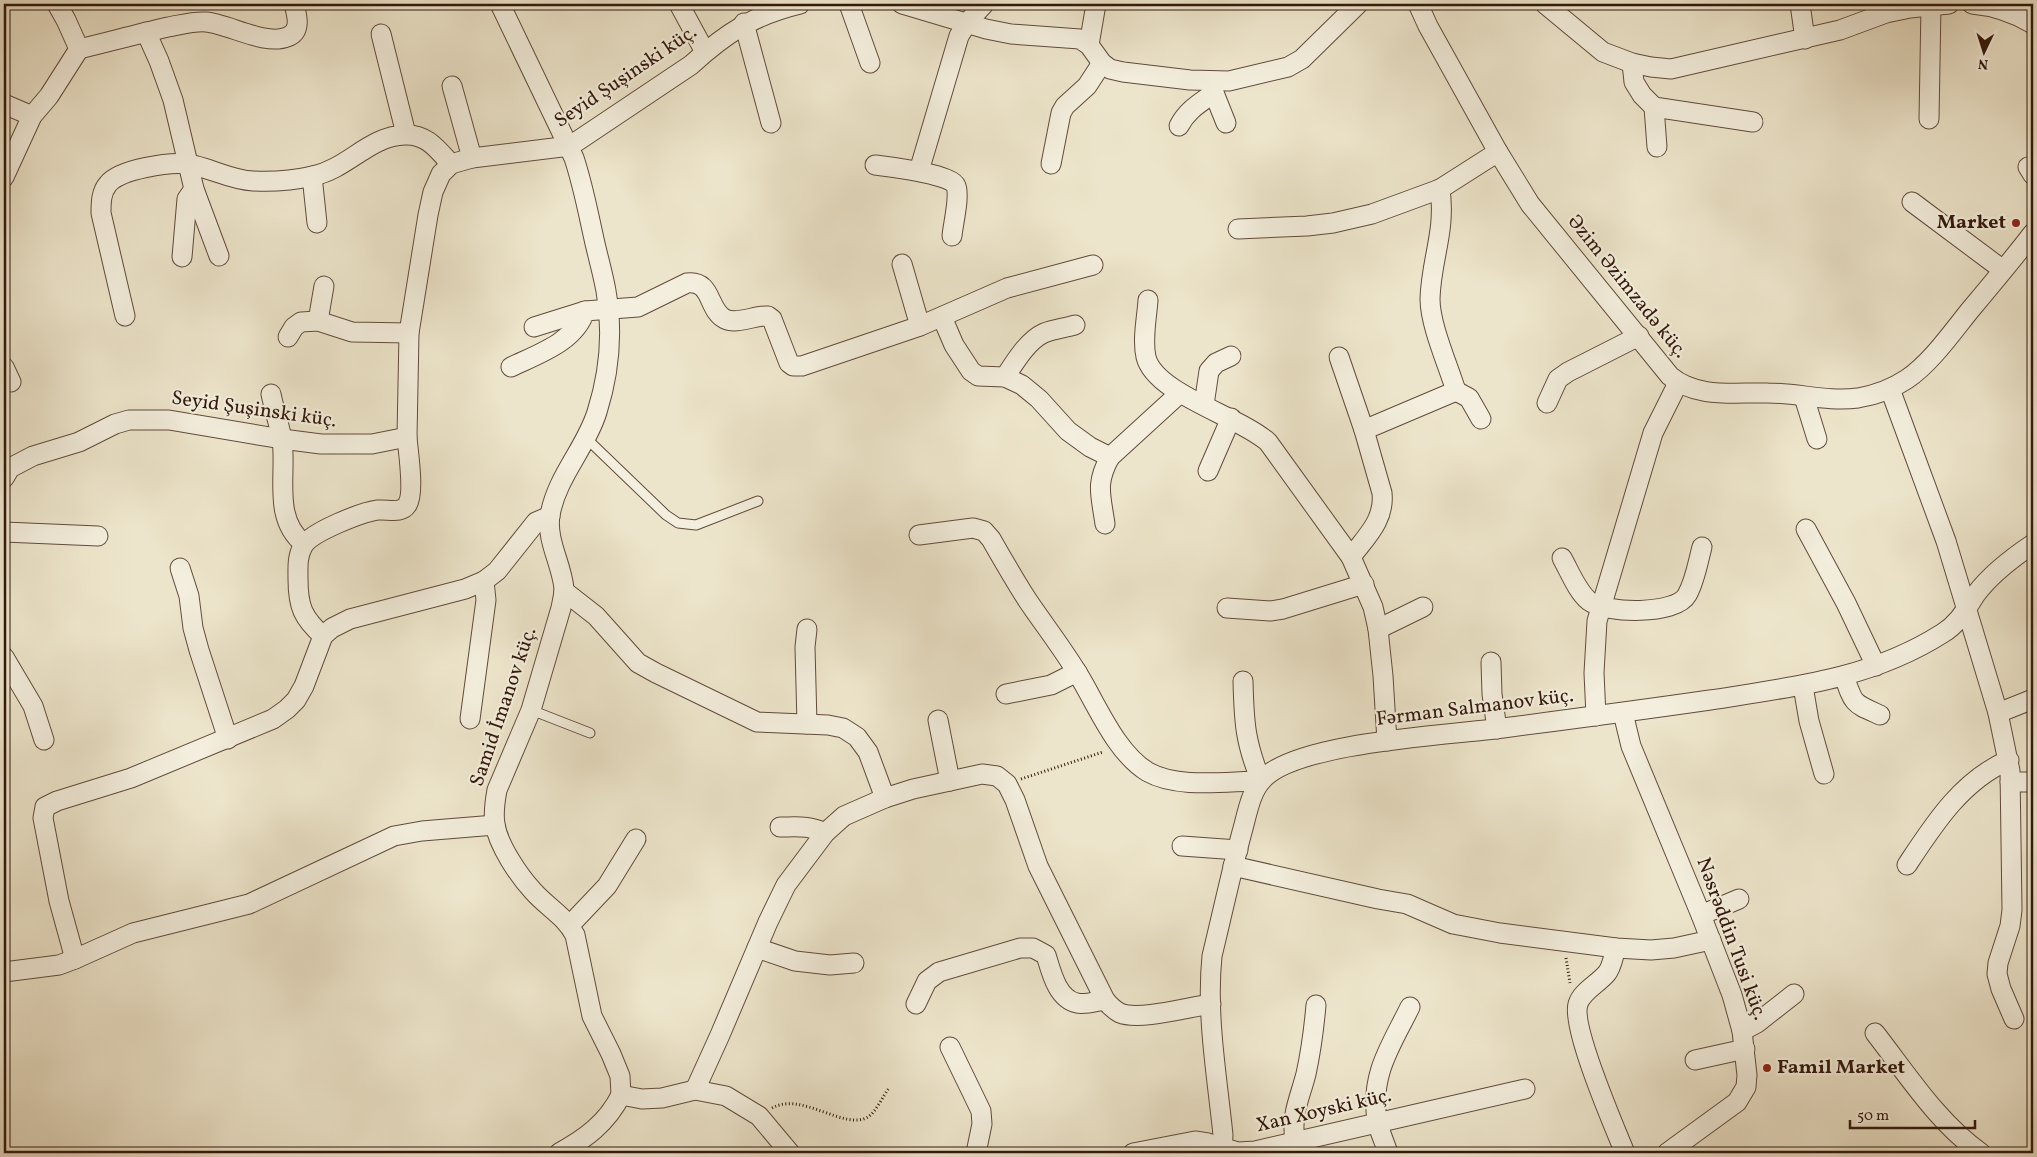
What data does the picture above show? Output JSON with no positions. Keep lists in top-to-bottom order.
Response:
{
  "streets": {
    "street": [
      "Seyid Şuşinski küç.",
      "Əzim Əzimzadə küç.",
      "Samid İmanov küç.",
      "Fərman Salmanov küç.",
      "Nəsrəddin Tusi küç.",
      "Xan Xoyski küç."
    ]
  },
  "crossings": [
    ["Seyid Şuşinski küç.", "Samid İmanov küç."],
    ["Fərman Salmanov küç.", "Nəsrəddin Tusi küç."]
  ],
  "places": ["Market", "Famil Market"],
  "scale_bar": "50 m",
  "north": "bottom"
}
